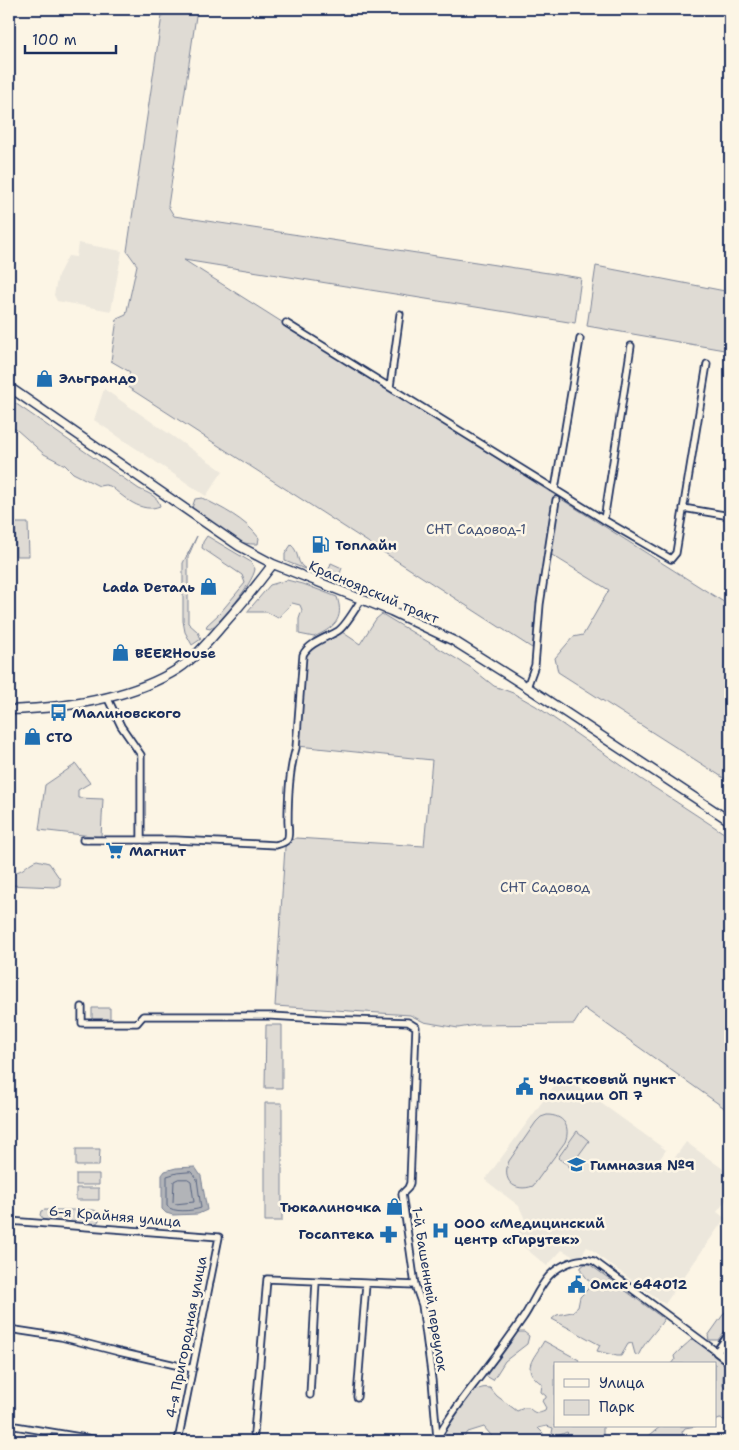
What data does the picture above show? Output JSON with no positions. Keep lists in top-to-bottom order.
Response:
{
  "streets": {
    "main road": ["Красноярский тракт"],
    "street": ["6-я Крайняя улица", "1-й Башенный переулок", "4-я Пригородная улица"]
  },
  "crossings": [
    ["6-я Крайняя улица", "4-я Пригородная улица"]
  ],
  "parks": ["СНТ Садовод-1", "СНТ Садовод"],
  "places": {
    "shop": [
      "Эльграндо",
      "Lada Dеталь",
      "BEERHouse",
      "СТО",
      "Тюкалиночка"
    ],
    "fuel station": ["Топлайн"],
    "bus stop": ["Малиновского"],
    "supermarket": ["Магнит"],
    "public building": ["Участковый пункт полиции ОП 7", "Омск 644012"],
    "school or university": ["Гимназия №9"],
    "hospital": ["ООО «Медицинский центр «Гирутек»"],
    "pharmacy": ["Госаптека"]
  },
  "legend": ["Улица", "Парк"],
  "scale_bar": "100 m"
}
